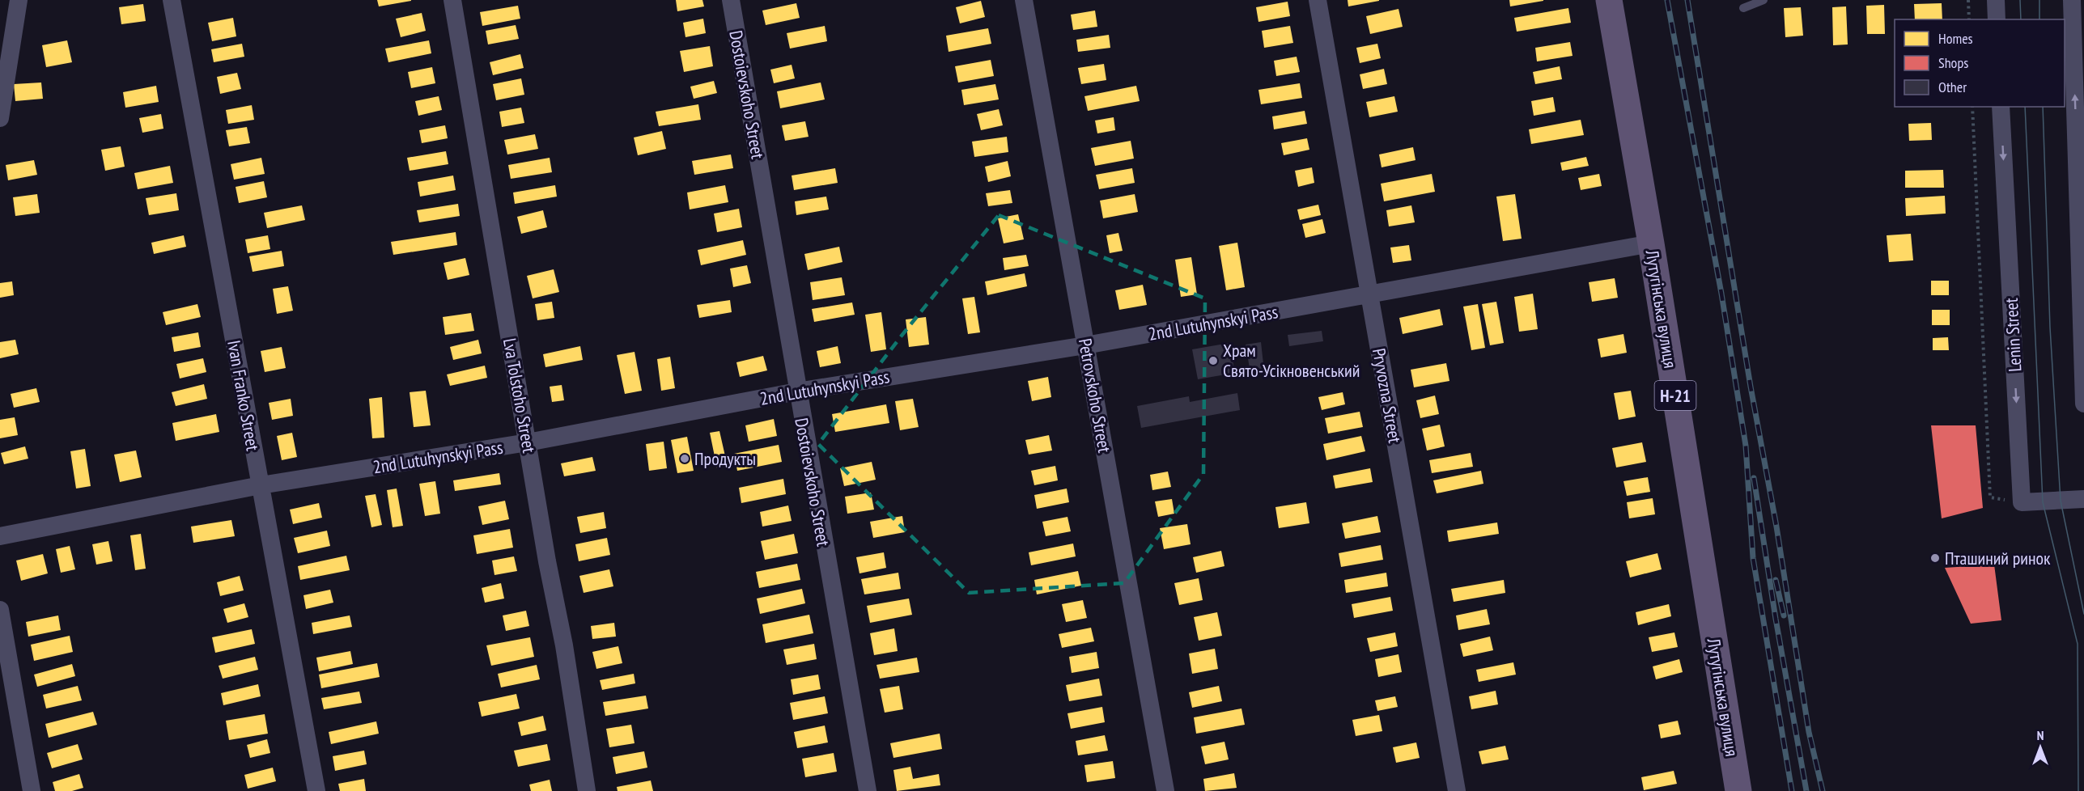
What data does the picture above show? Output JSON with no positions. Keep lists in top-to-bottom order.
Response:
{
  "streets": {
    "main road": ["Лутугінська вулиця", "Н-21"],
    "street": [
      "Dostoievskoho Street",
      "2nd Lutuhynskyi Pass",
      "Lenin Street",
      "Ivan Franko Street",
      "Lva Tolstoho Street",
      "Petrovskoho Street",
      "Pryvozna Street"
    ]
  },
  "crossings": [
    ["Dostoievskoho Street", "2nd Lutuhynskyi Pass"],
    ["Лутугінська вулиця", "2nd Lutuhynskyi Pass"],
    ["2nd Lutuhynskyi Pass", "Ivan Franko Street"],
    ["2nd Lutuhynskyi Pass", "Lva Tolstoho Street"],
    ["2nd Lutuhynskyi Pass", "Petrovskoho Street"],
    ["2nd Lutuhynskyi Pass", "Pryvozna Street"]
  ],
  "places": ["Храм Свято-Усікновенський", "Продукты", "Пташиний ринок"],
  "legend": ["Homes", "Shops", "Other"],
  "north": "top"
}
